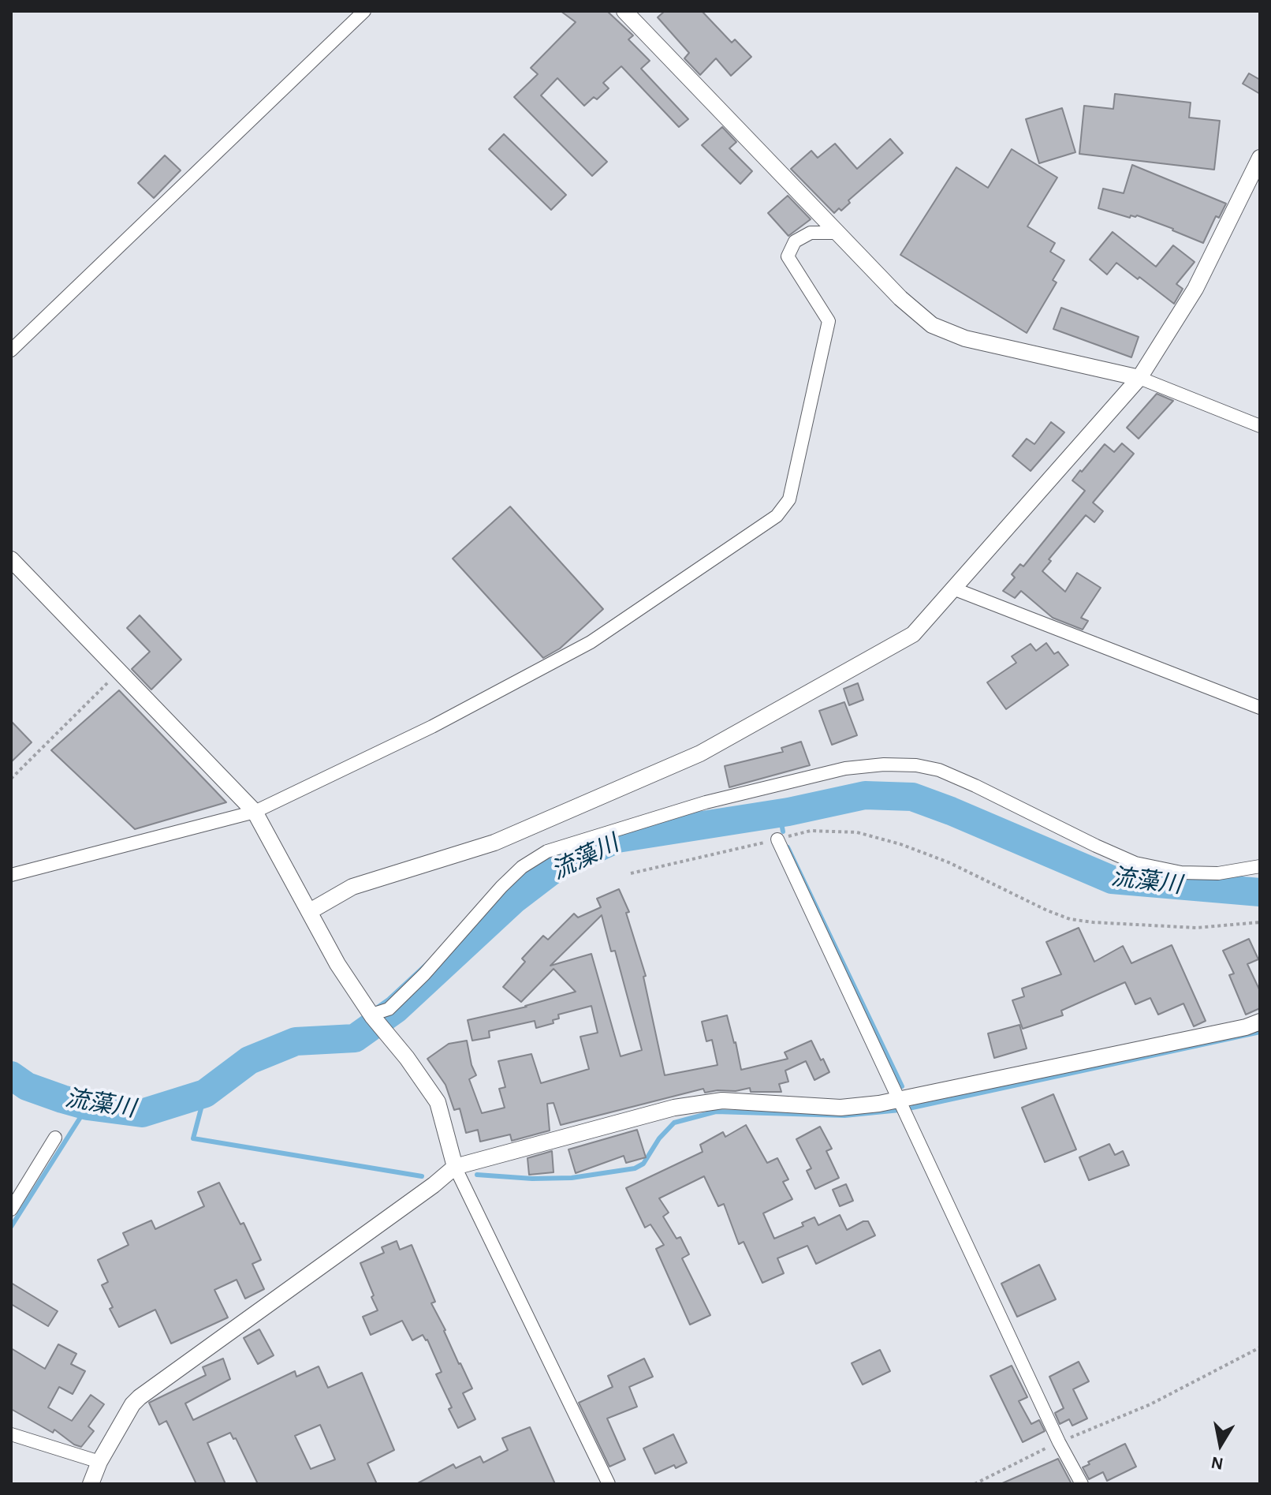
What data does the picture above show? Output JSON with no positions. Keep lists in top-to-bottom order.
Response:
{
  "water": ["流藻川"],
  "north": "bottom"
}
